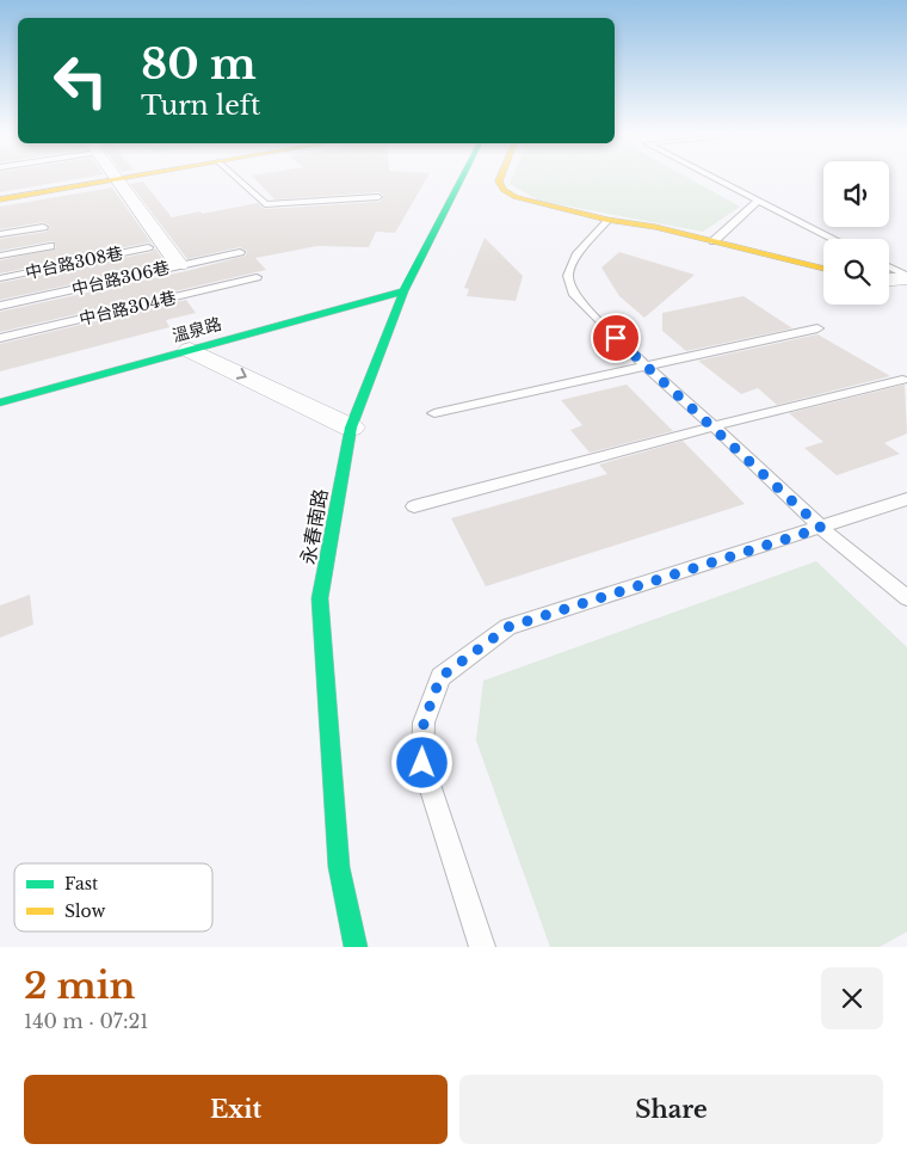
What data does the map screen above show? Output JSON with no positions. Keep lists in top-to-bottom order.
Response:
{
  "streets": {
    "street": ["溫泉路", "永春南路"],
    "lane": ["中台路308巷", "中台路306巷", "中台路304巷"]
  },
  "crossings": [
    ["溫泉路", "永春南路"]
  ],
  "legend": ["Fast", "Slow"],
  "page": {
    "turn": ["80 m", "Turn left"],
    "heading": ["2 min", "140 m · 07:21"],
    "buttons": ["Exit", "Share"]
  }
}
